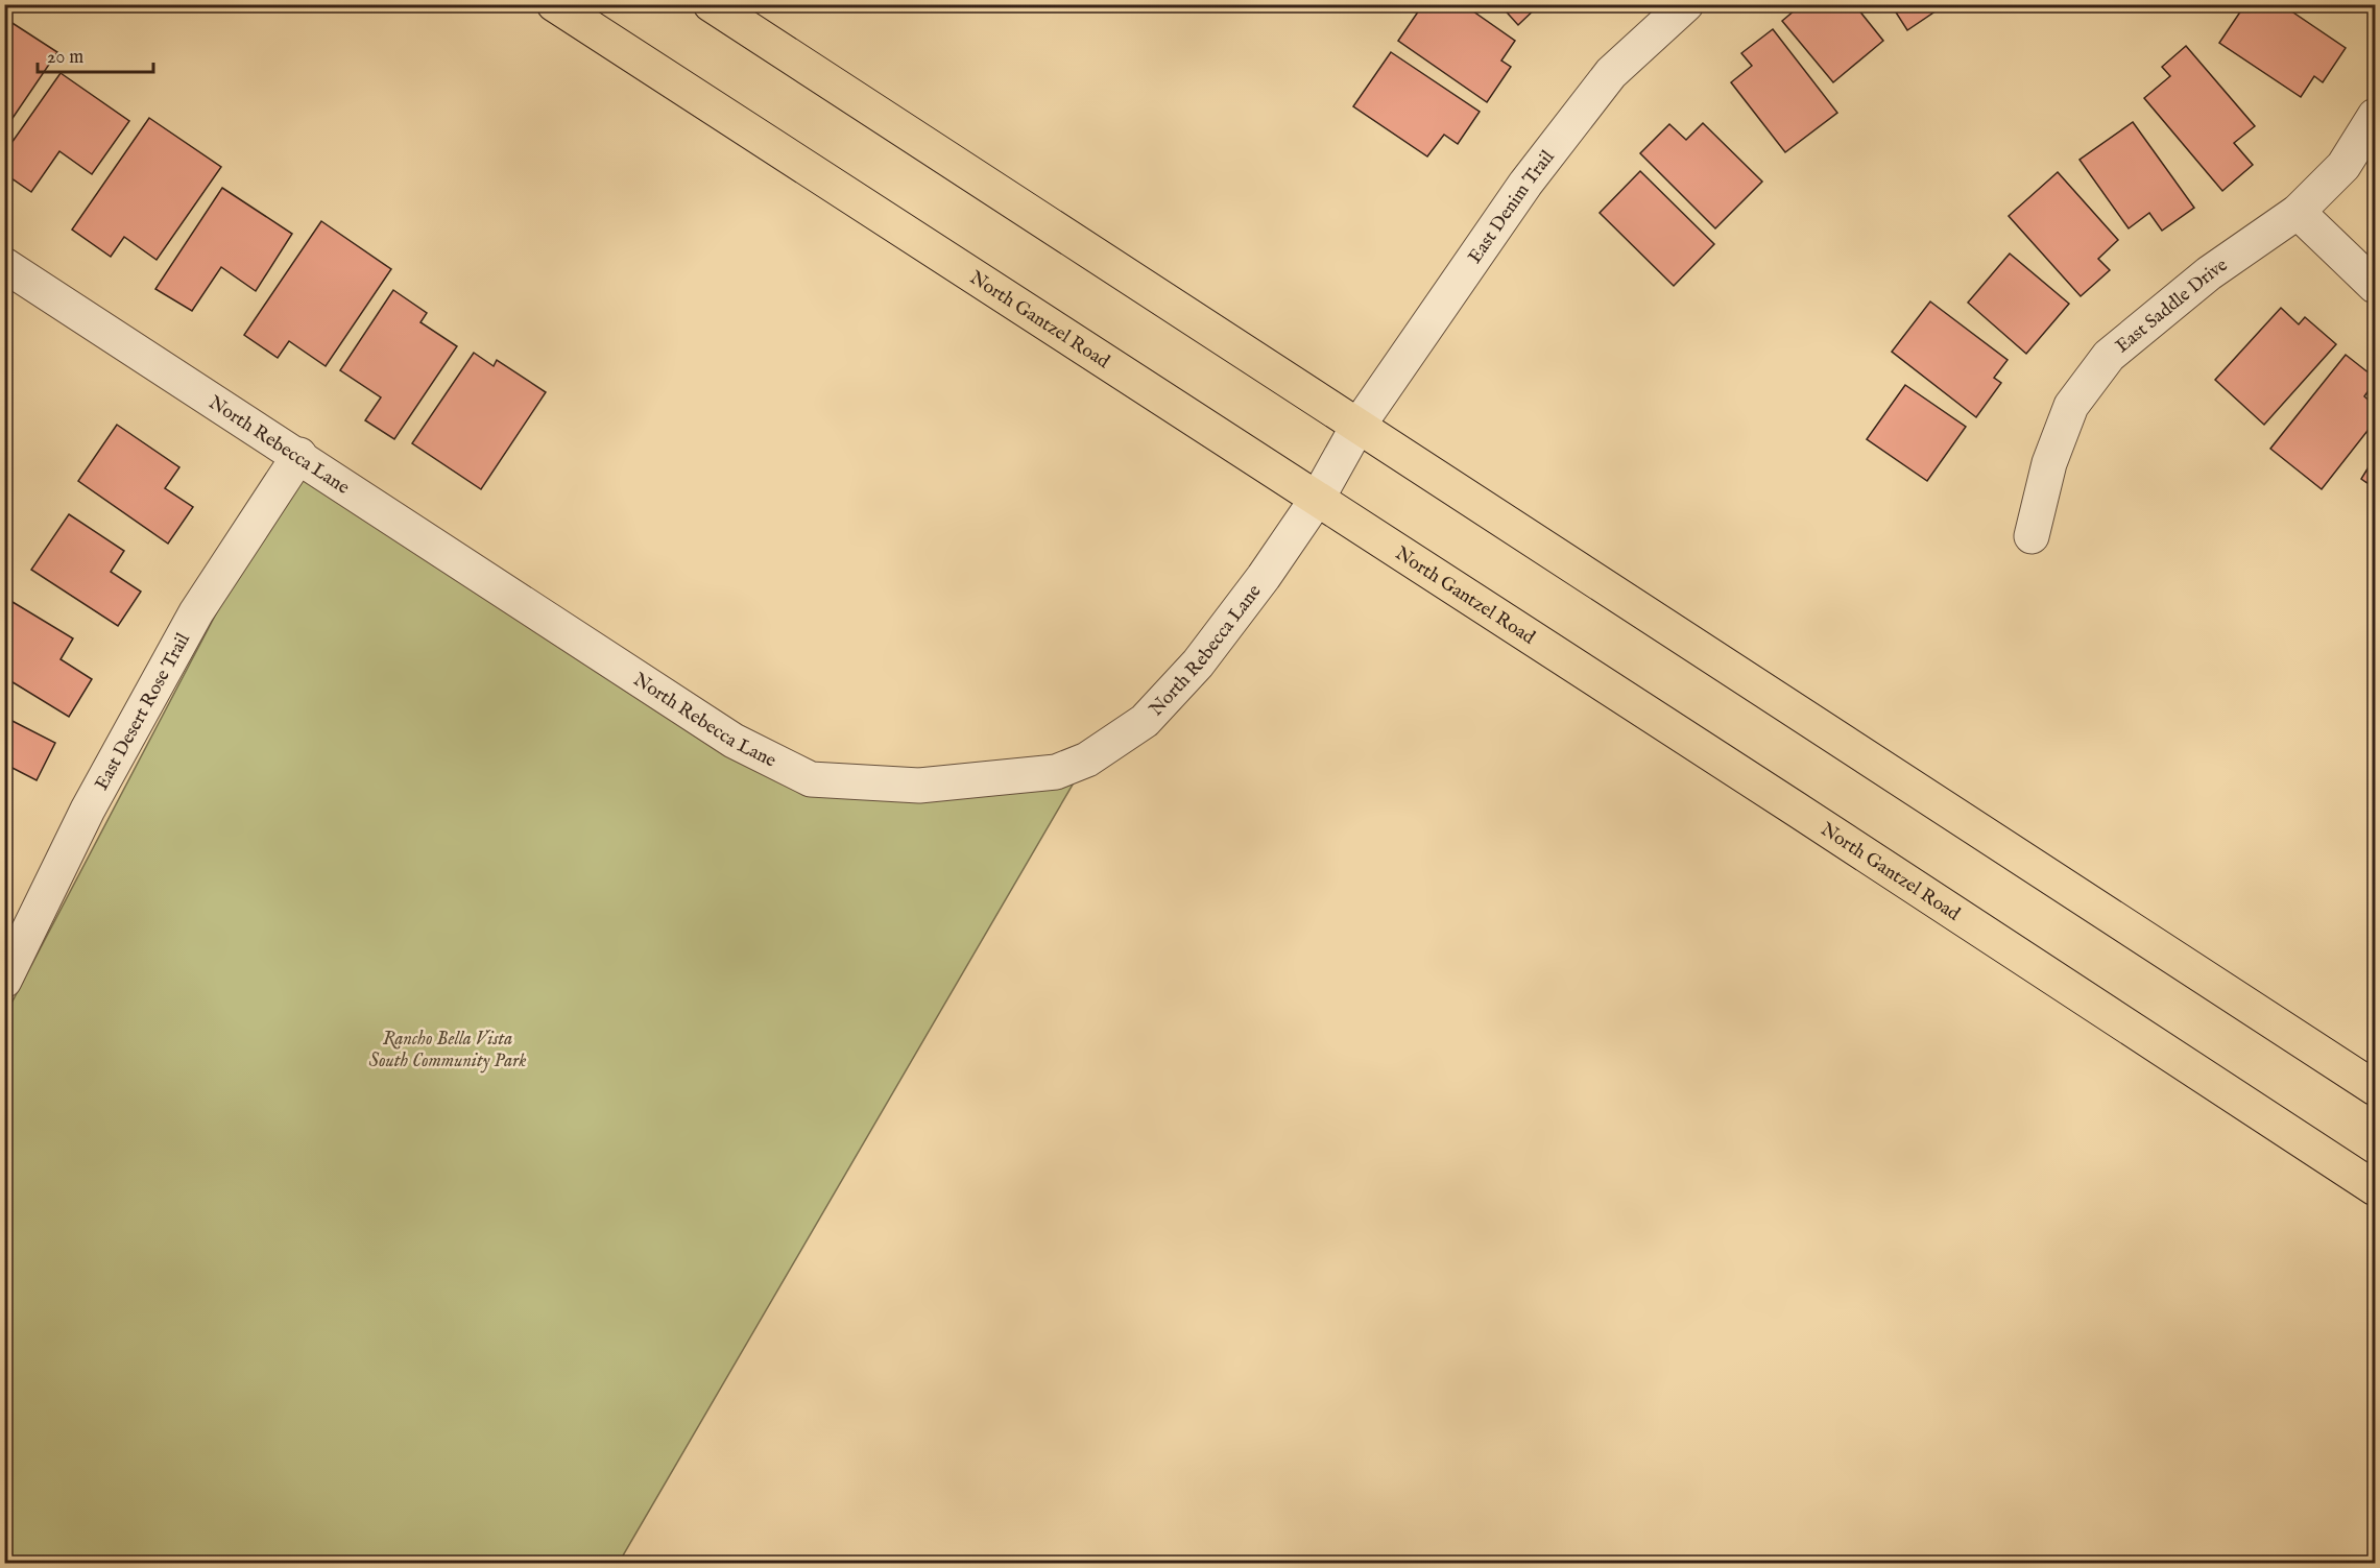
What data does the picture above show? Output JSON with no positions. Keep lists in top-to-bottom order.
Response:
{
  "streets": {
    "main road": ["North Gantzel Road"],
    "street": [
      "East Denim Trail",
      "East Saddle Drive",
      "North Rebecca Lane",
      "East Desert Rose Trail"
    ]
  },
  "crossings": [
    ["East Denim Trail", "North Rebecca Lane"],
    ["North Gantzel Road", "North Rebecca Lane"],
    ["North Rebecca Lane", "East Desert Rose Trail"]
  ],
  "parks": ["Rancho Bella Vista South Community Park"],
  "scale_bar": "20 m"
}
